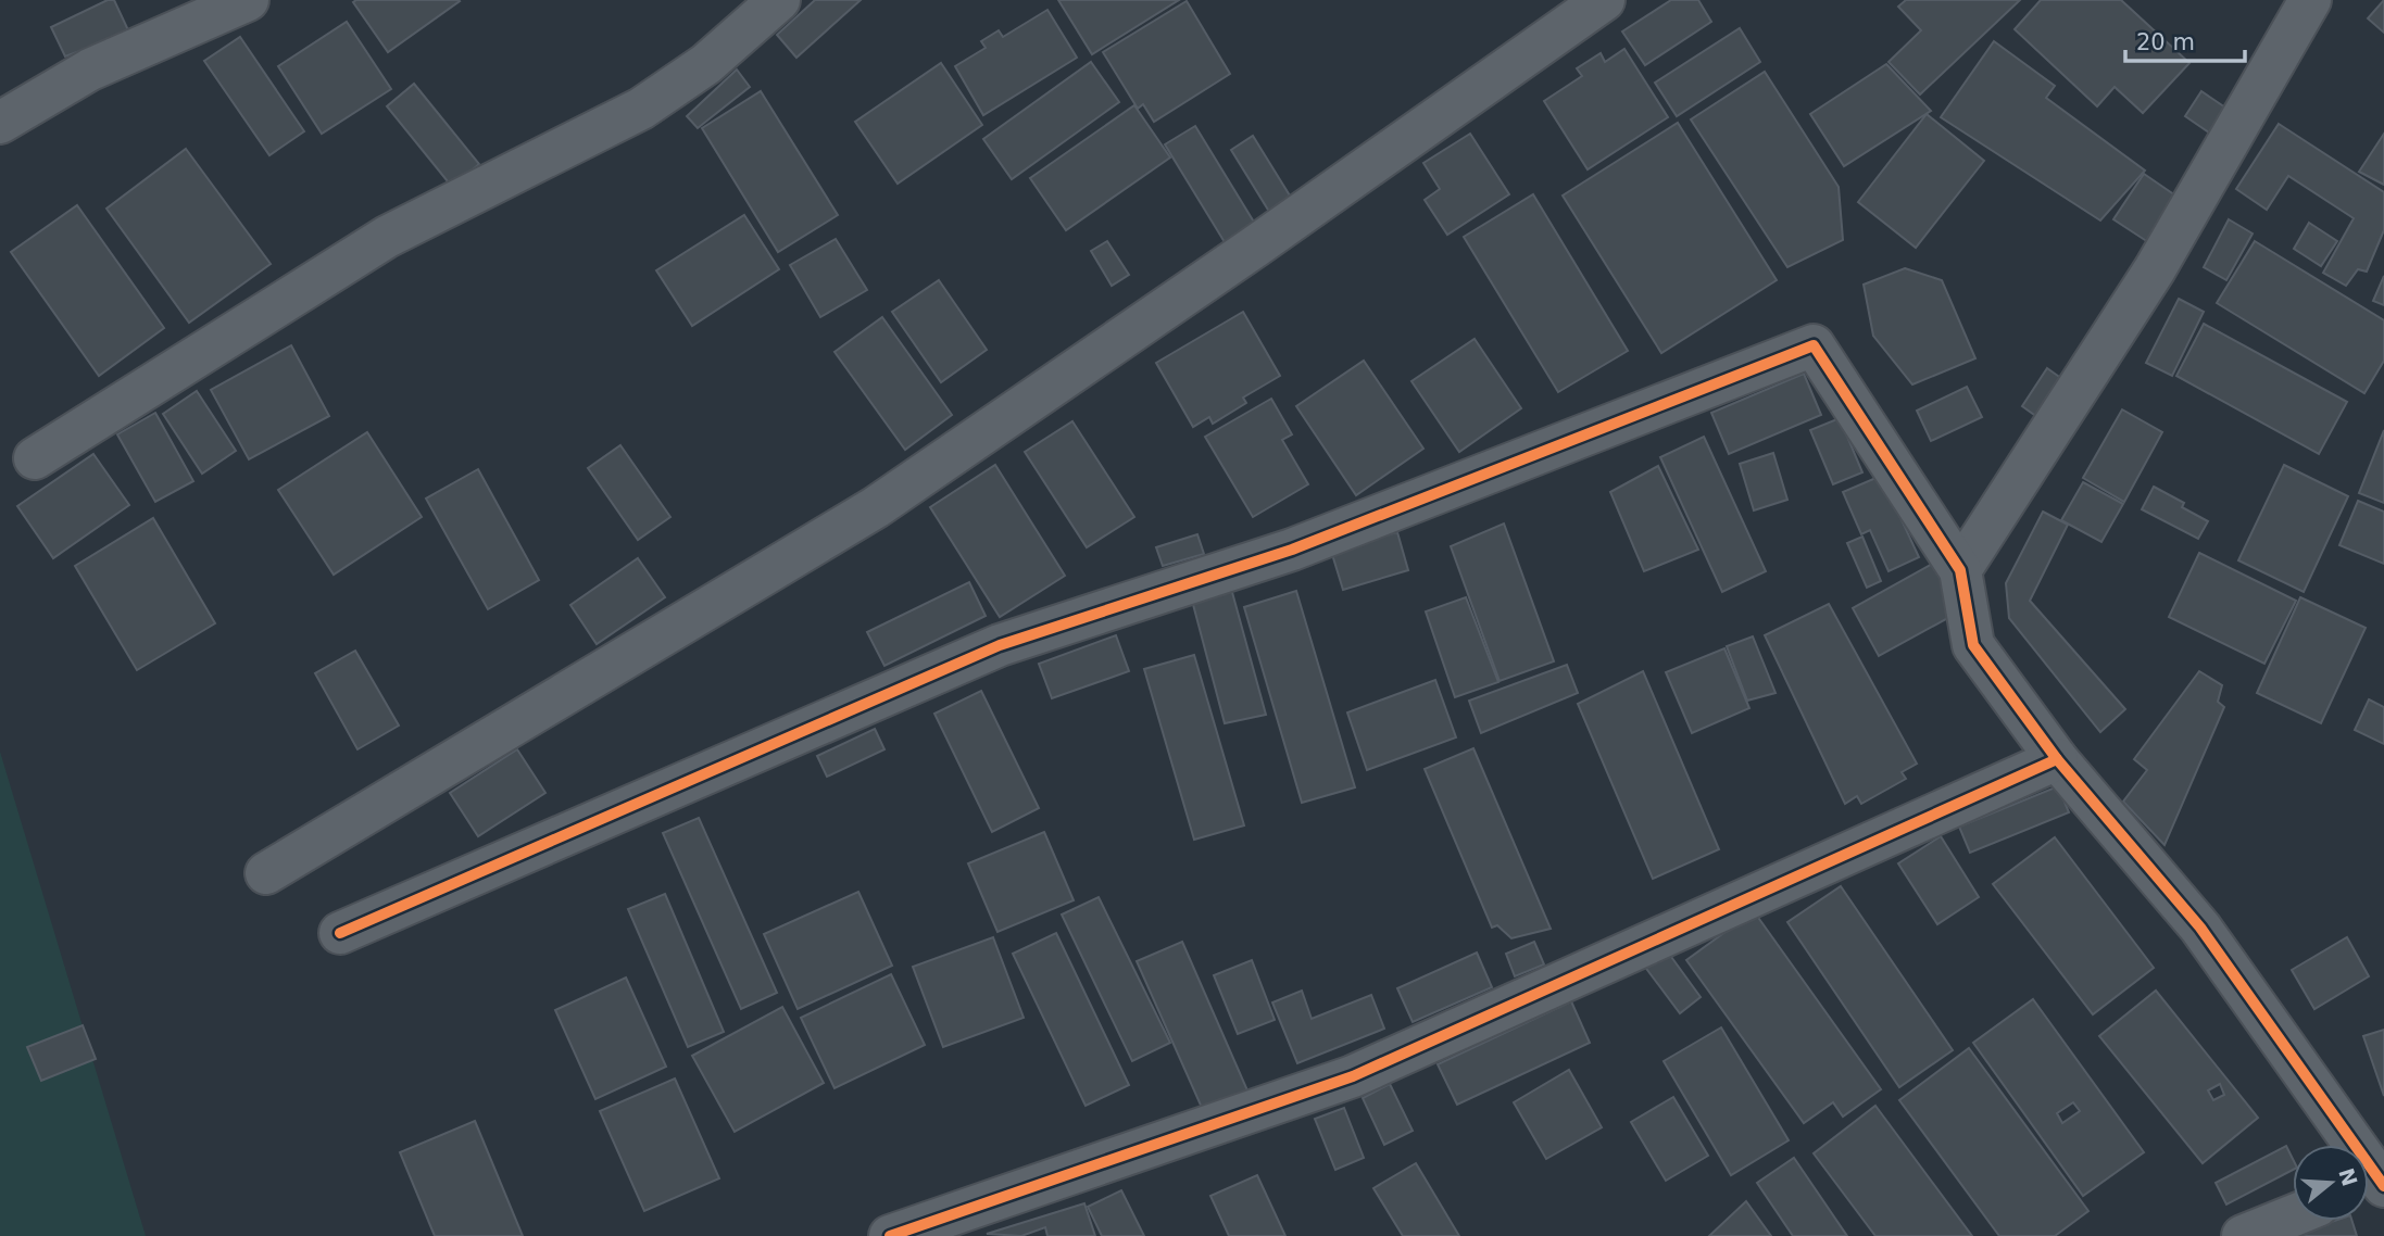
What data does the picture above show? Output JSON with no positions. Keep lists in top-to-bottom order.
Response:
{
  "scale_bar": "20 m",
  "north": "right"
}
